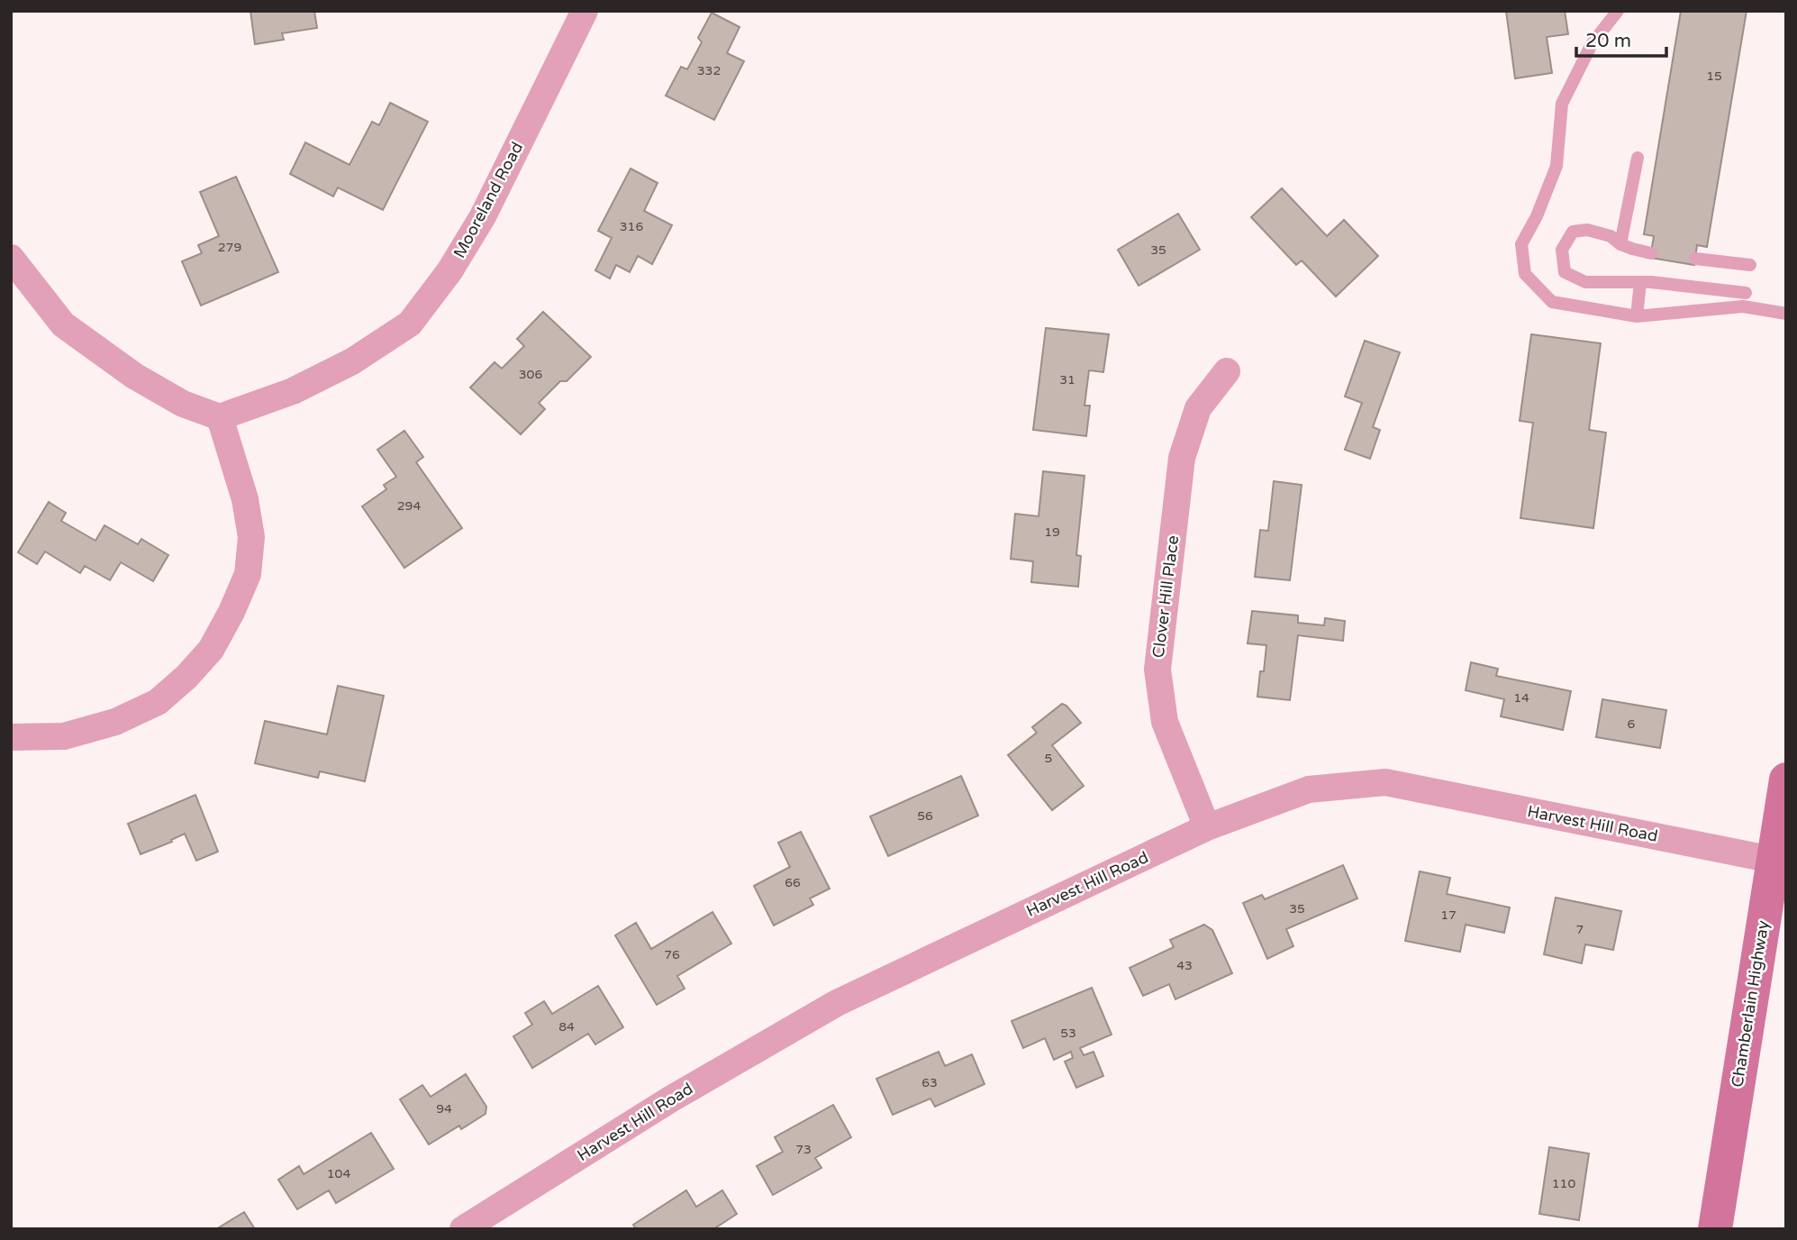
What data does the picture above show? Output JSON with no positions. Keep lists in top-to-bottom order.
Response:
{
  "streets": {
    "main road": ["Chamberlain Highway"],
    "street": ["Mooreland Road", "Clover Hill Place", "Harvest Hill Road"]
  },
  "crossings": [
    ["Clover Hill Place", "Harvest Hill Road"],
    ["Harvest Hill Road", "Chamberlain Highway"]
  ],
  "house_numbers": [
    "332",
    "15",
    "316",
    "279",
    "35",
    "306",
    "31",
    "294",
    "19",
    "14",
    "6",
    "5",
    "56",
    "66",
    "35",
    "17",
    "7",
    "76",
    "43",
    "84",
    "53",
    "63",
    "94",
    "73",
    "104",
    "110"
  ],
  "scale_bar": "20 m"
}
